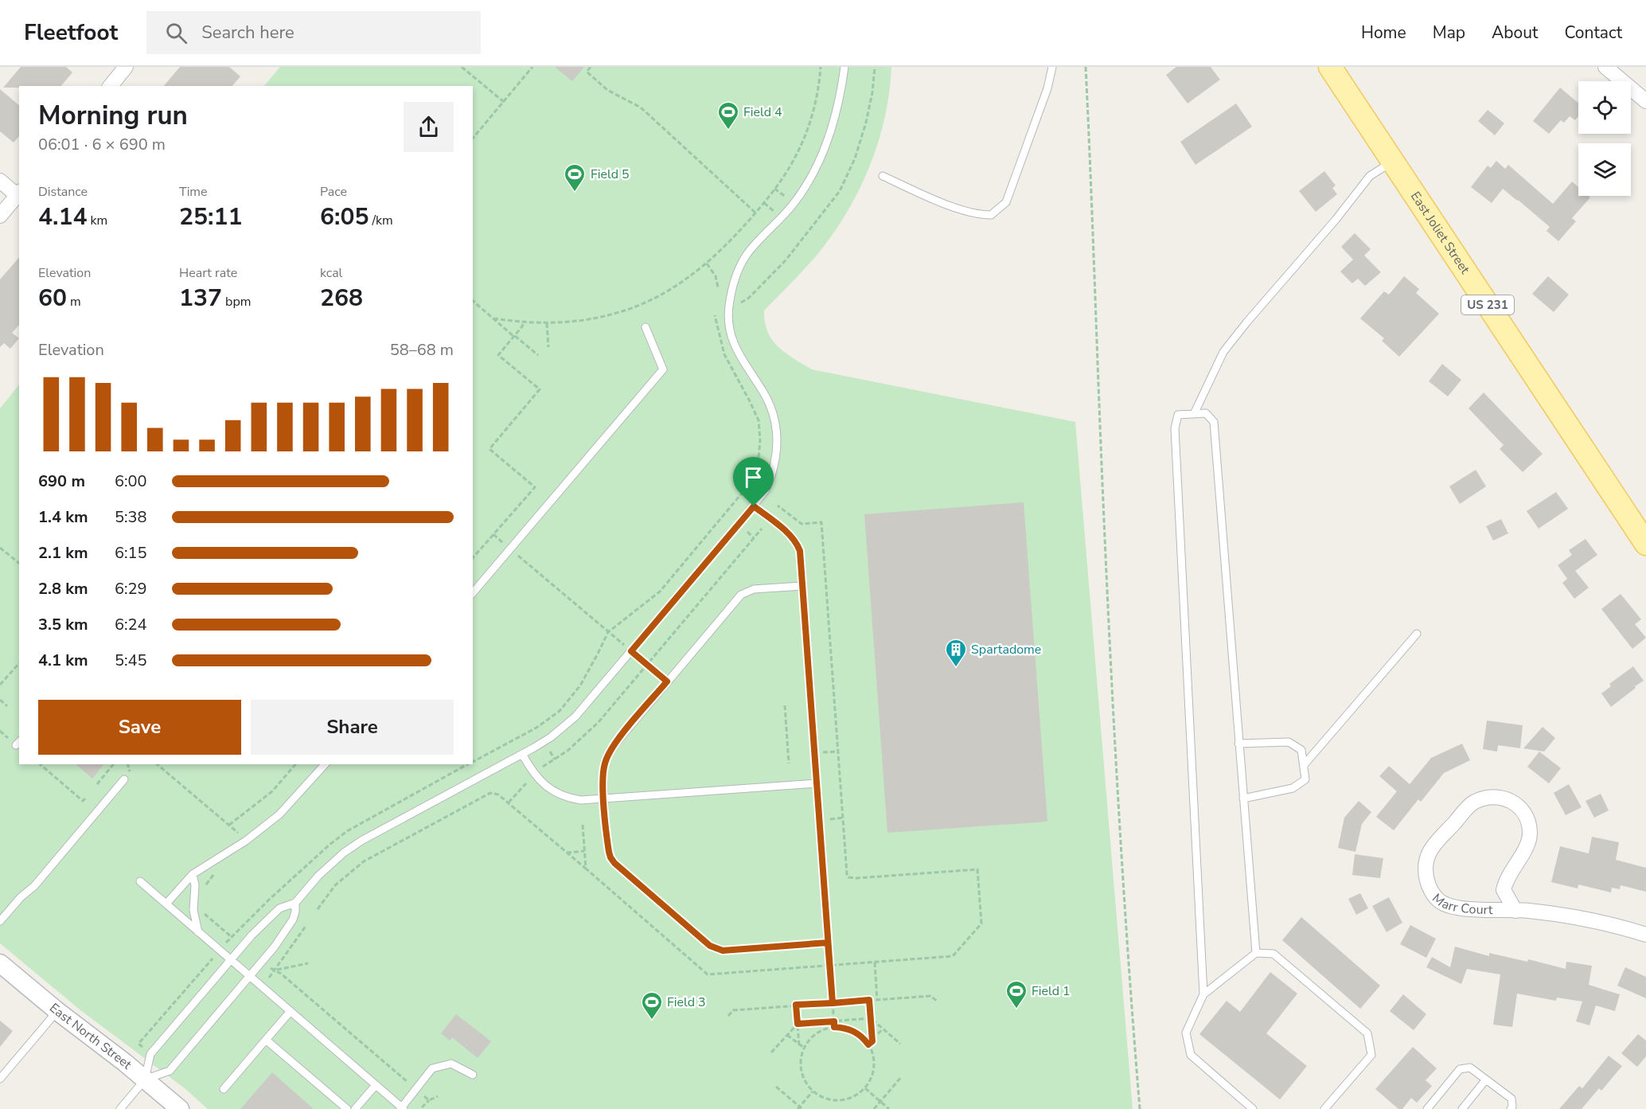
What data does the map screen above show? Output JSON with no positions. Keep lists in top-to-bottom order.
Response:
{
  "streets": {
    "main road": ["East Joliet Street", "US 231"],
    "street": ["Marr Court", "East North Street"]
  },
  "places": {
    "sports": [
      "Field 4",
      "Field 5",
      "Field 1",
      "Field 3"
    ],
    "building": ["Spartadome"]
  },
  "page": {
    "header": "Fleetfoot",
    "search": "Search here",
    "nav": [
      "Home",
      "Map",
      "About",
      "Contact"
    ],
    "heading": ["Morning run", "06:01 · 6 × 690 m"],
    "stats": [
      ["Distance", "4.14 km"],
      ["Time", "25:11"],
      ["Pace", "6:05 /km"],
      ["Elevation", "60 m"],
      ["Heart rate", "137 bpm"],
      ["kcal", "268"]
    ],
    "chart": ["Elevation", "58–68 m"],
    "list": [
      {
        "name": "690 m",
        "note": "6:00"
      },
      {
        "name": "1.4 km",
        "note": "5:38"
      },
      {
        "name": "2.1 km",
        "note": "6:15"
      },
      {
        "name": "2.8 km",
        "note": "6:29"
      },
      {
        "name": "3.5 km",
        "note": "6:24"
      },
      {
        "name": "4.1 km",
        "note": "5:45"
      }
    ],
    "buttons": ["Save", "Share"]
  }
}
